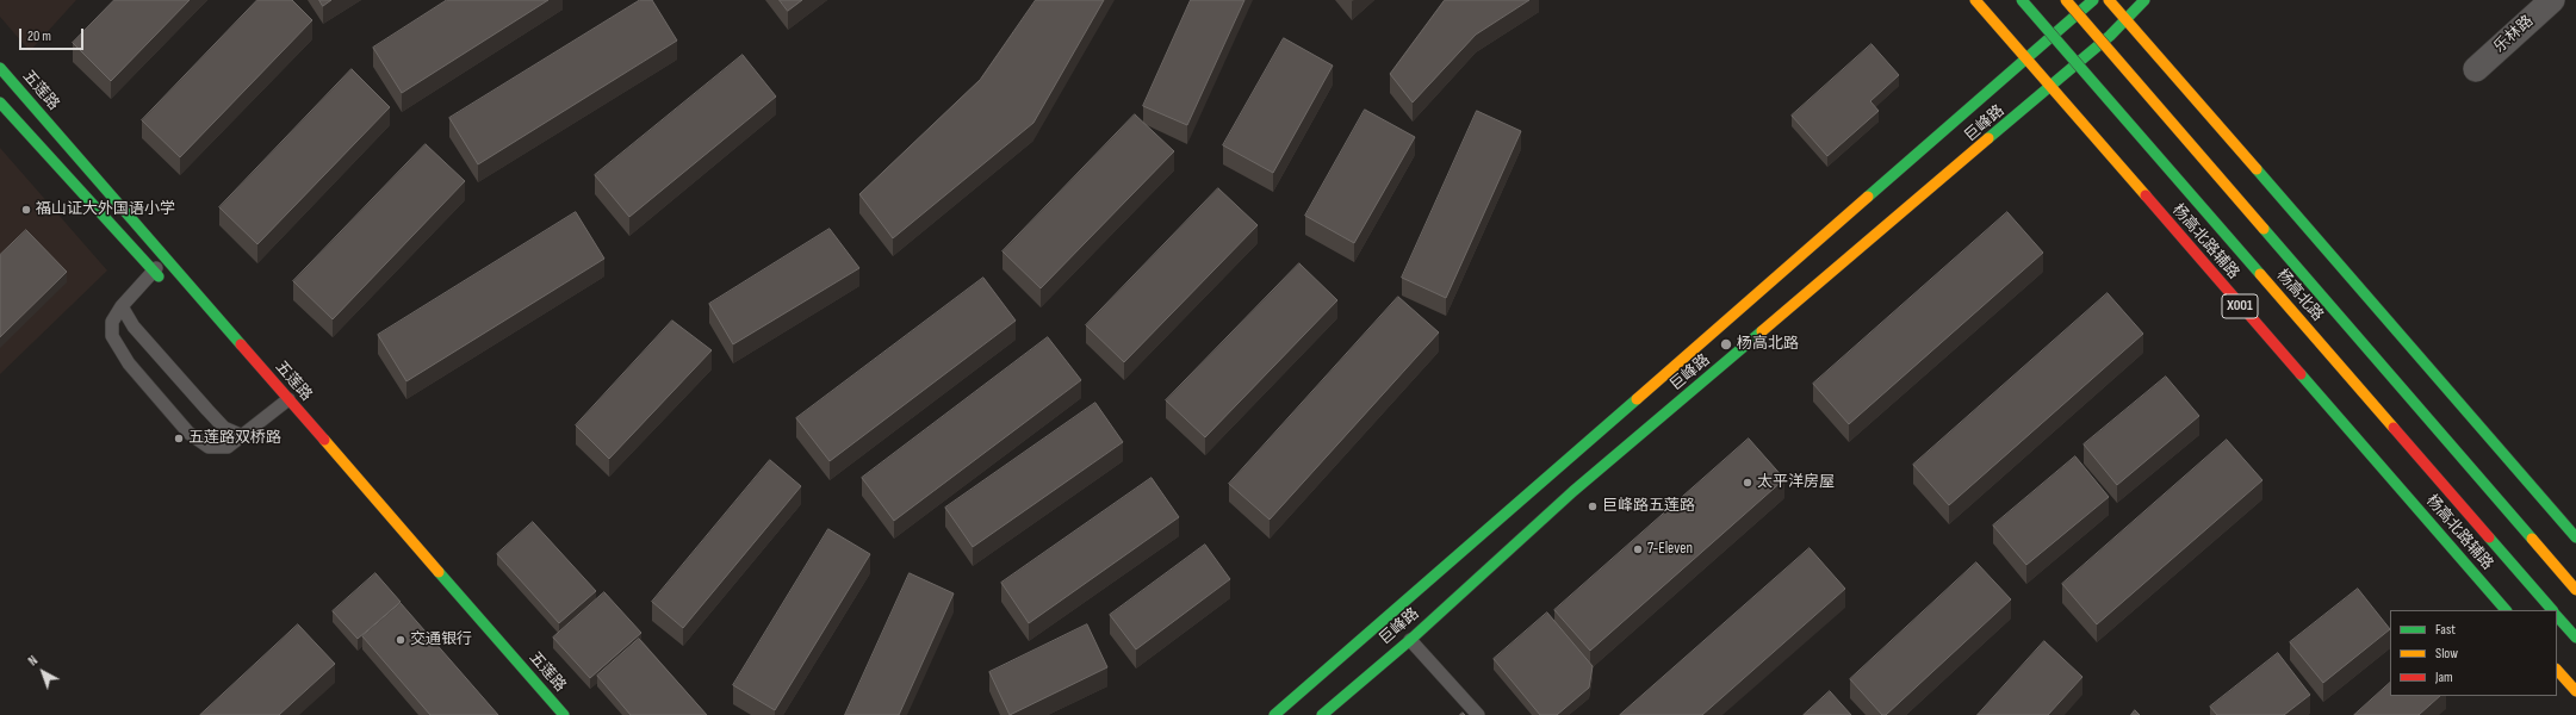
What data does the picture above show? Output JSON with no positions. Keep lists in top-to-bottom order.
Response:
{
  "streets": {
    "main road": [
      "五莲路",
      "巨峰路",
      "杨高北路辅路",
      "杨高北路",
      "X001"
    ],
    "street": ["乐林路"]
  },
  "crossings": [
    ["巨峰路", "杨高北路辅路"]
  ],
  "places": [
    "福山证大外国语小学",
    "杨高北路",
    "五莲路双桥路",
    "太平洋房屋",
    "巨峰路五莲路",
    "7-Eleven",
    "交通银行"
  ],
  "legend": ["Fast", "Slow", "Jam"],
  "scale_bar": "20 m",
  "north": "top left"
}
